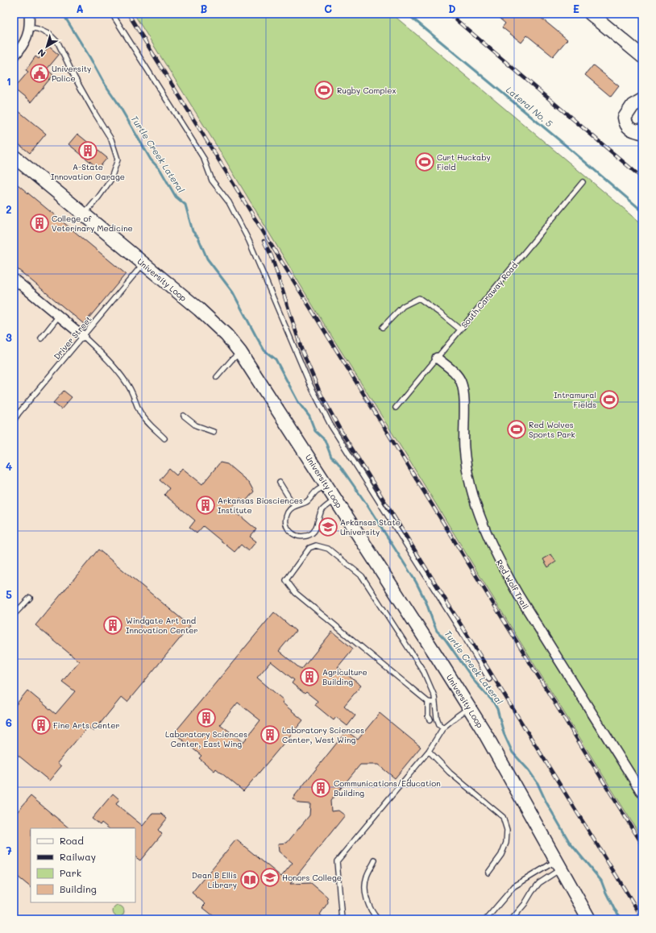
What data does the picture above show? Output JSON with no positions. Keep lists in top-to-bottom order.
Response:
{
  "streets": {
    "street": ["University Loop", "Red Wolf Trail"],
    "lane": ["South Caraway Road", "Driver Street"]
  },
  "crossings": [
    ["University Loop", "Driver Street"],
    ["South Caraway Road", "Red Wolf Trail"]
  ],
  "water": ["Lateral No. 5", "Turtle Creek Lateral"],
  "places": {
    "public building": ["University Police"],
    "sports": [
      "Rugby Complex",
      "Curt Huckaby Field",
      "Intramural Fields",
      "Red Wolves Sports Park"
    ],
    "building": [
      "A-State Innovation Garage",
      "College of Veterinary Medicine",
      "Arkansas Biosciences Institute",
      "Windgate Art and Innovation Center",
      "Agriculture Building",
      "Laboratory Sciences Center, East Wing",
      "Fine Arts Center",
      "Laboratory Sciences Center, West Wing",
      "Communications/Education Building"
    ],
    "school or university": ["Arkansas State University", "Honors College"],
    "library": ["Dean B Ellis Library"]
  },
  "legend": [
    "Road",
    "Railway",
    "Park",
    "Building"
  ],
  "north": "bottom left",
  "grid": {
    "columns": [
      "A",
      "B",
      "C",
      "D",
      "E"
    ],
    "rows": [
      "1",
      "2",
      "3",
      "4",
      "5",
      "6",
      "7"
    ]
  }
}
